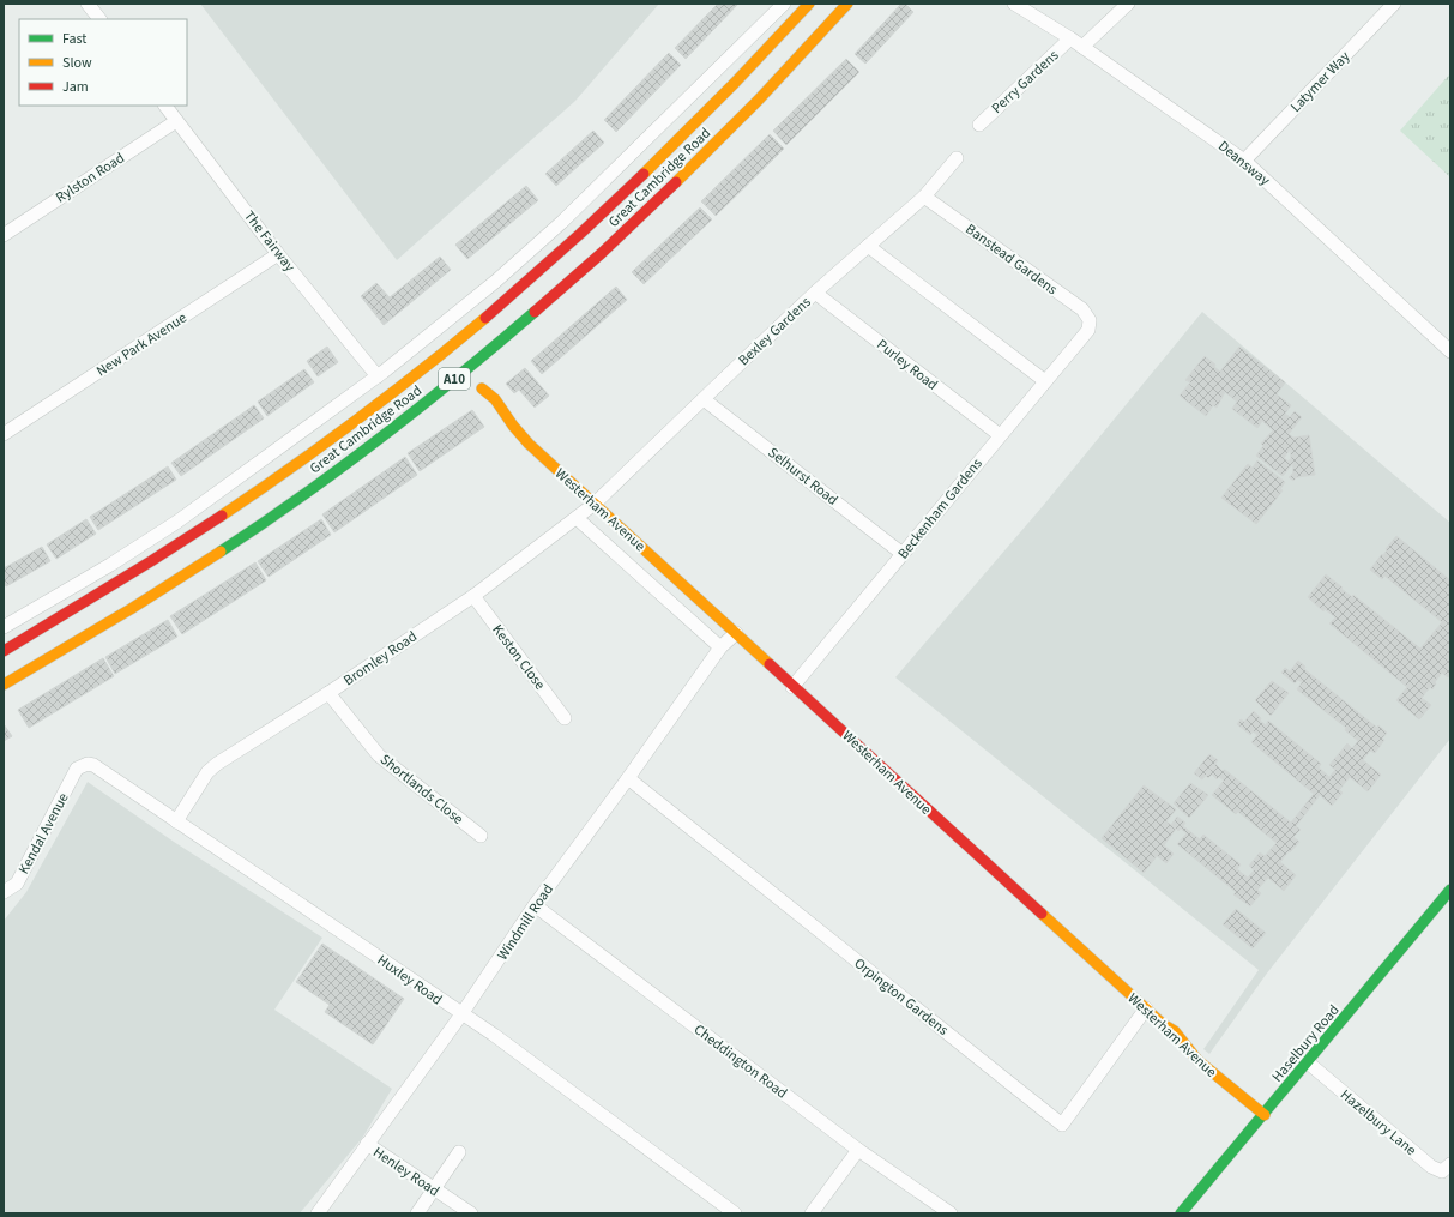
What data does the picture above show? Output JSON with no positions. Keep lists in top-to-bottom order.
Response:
{
  "streets": {
    "main road": [
      "Great Cambridge Road",
      "A10",
      "Westerham Avenue",
      "Haselbury Road"
    ],
    "street": [
      "Perry Gardens",
      "Latymer Way",
      "Deansway",
      "Rylston Road",
      "The Fairway",
      "Banstead Gardens",
      "Bexley Gardens",
      "New Park Avenue",
      "Purley Road",
      "Selhurst Road",
      "Beckenham Gardens",
      "Keston Close",
      "Bromley Road",
      "Shortlands Close",
      "Kendal Avenue",
      "Windmill Road",
      "Huxley Road",
      "Orpington Gardens",
      "Cheddington Road",
      "Hazelbury Lane",
      "Henley Road"
    ]
  },
  "crossings": [
    ["Perry Gardens", "Deansway"],
    ["Latymer Way", "Deansway"],
    ["Rylston Road", "The Fairway"],
    ["Great Cambridge Road", "Westerham Avenue"],
    ["The Fairway", "New Park Avenue"],
    ["Banstead Gardens", "Bexley Gardens"],
    ["Banstead Gardens", "Beckenham Gardens"],
    ["Bexley Gardens", "Purley Road"],
    ["Bexley Gardens", "Selhurst Road"],
    ["Bexley Gardens", "Westerham Avenue"],
    ["Bexley Gardens", "Bromley Road"],
    ["Purley Road", "Beckenham Gardens"],
    ["Selhurst Road", "Beckenham Gardens"],
    ["Beckenham Gardens", "Westerham Avenue"],
    ["Westerham Avenue", "Bromley Road"],
    ["Westerham Avenue", "Windmill Road"],
    ["Westerham Avenue", "Orpington Gardens"],
    ["Westerham Avenue", "Haselbury Road"],
    ["Keston Close", "Bromley Road"],
    ["Bromley Road", "Shortlands Close"],
    ["Bromley Road", "Huxley Road"],
    ["Kendal Avenue", "Huxley Road"],
    ["Windmill Road", "Huxley Road"],
    ["Windmill Road", "Orpington Gardens"],
    ["Windmill Road", "Cheddington Road"],
    ["Windmill Road", "Henley Road"],
    ["Haselbury Road", "Hazelbury Lane"]
  ],
  "legend": ["Fast", "Slow", "Jam"]
}
